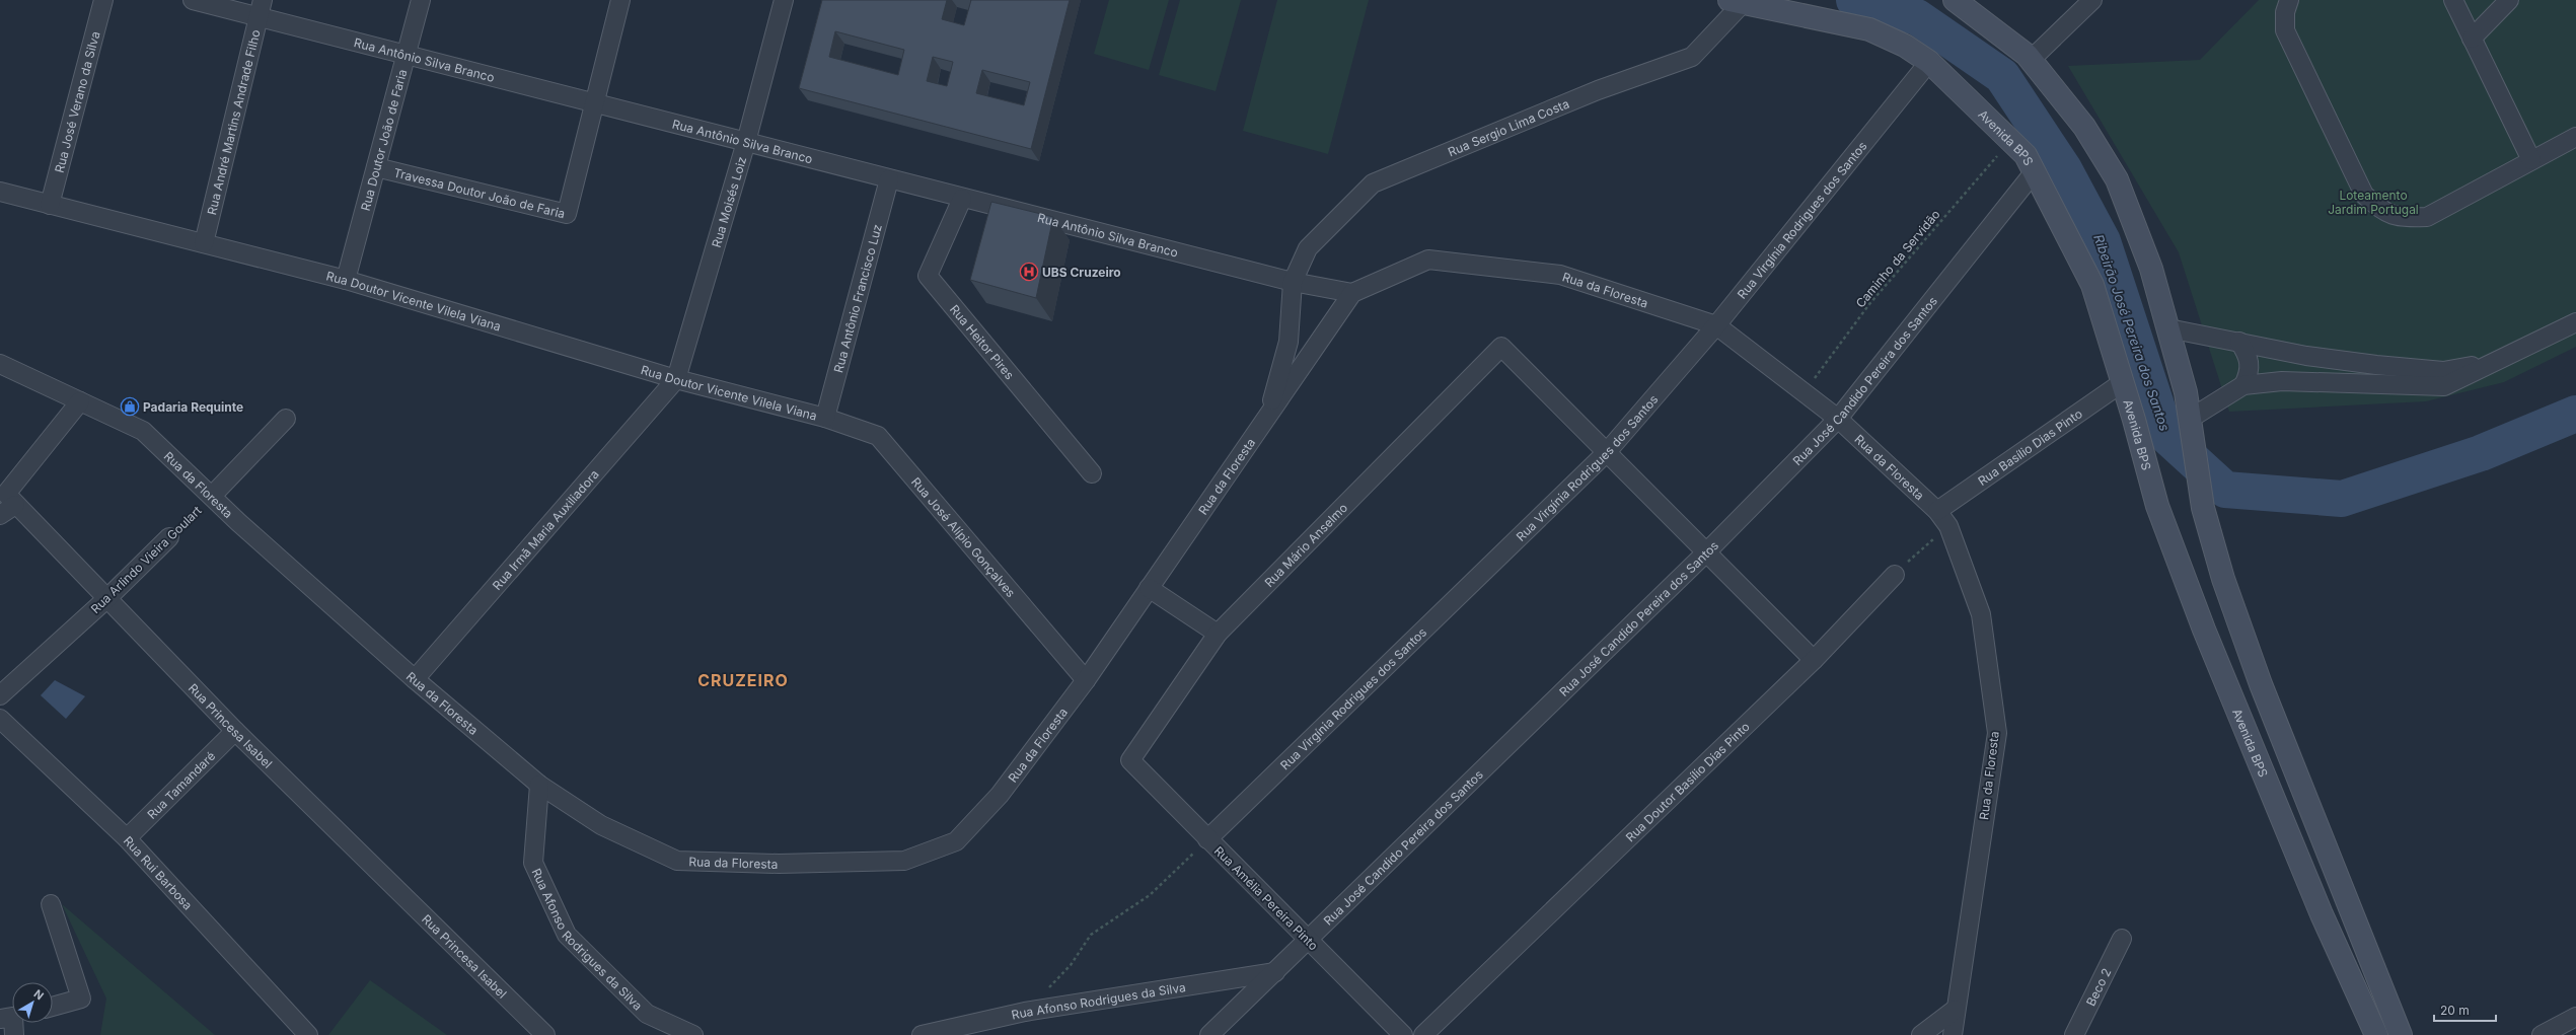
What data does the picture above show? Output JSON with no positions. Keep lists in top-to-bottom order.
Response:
{
  "streets": {
    "main road": ["Avenida BPS"],
    "street": [
      "Rua Antônio Silva Branco",
      "Rua José Verano da Silva",
      "Rua André Martins Andrade Filho",
      "Rua Sergio Lima Costa",
      "Rua Doutor João de Faria",
      "Travessa Doutor João de Faria",
      "Rua Moisés Loiz",
      "Rua Virgínia Rodrigues dos Santos",
      "Rua da Floresta",
      "Rua Antônio Francisco Luz",
      "Rua Doutor Vicente Vilela Viana",
      "Rua Heitor Pires",
      "Rua José Candido Pereira dos Santos",
      "Rua Basílio Dias Pinto",
      "Rua Irmã Maria Auxiliadora",
      "Rua José Alípio Gonçalves",
      "Rua Mário Anselmo",
      "Rua Arlindo Vieira Goulart",
      "Rua Princesa Isabel",
      "Rua Doutor Basílio Dias Pinto",
      "Rua Tamandaré",
      "Rua Rui Barbosa",
      "Rua Amélia Pereira Pinto",
      "Rua Afonso Rodrigues da Silva",
      "Beco 2"
    ],
    "path": ["Caminho da Servidão"]
  },
  "crossings": [
    ["Rua Antônio Silva Branco", "Rua André Martins Andrade Filho"],
    ["Rua Antônio Silva Branco", "Rua Sergio Lima Costa"],
    ["Rua Antônio Silva Branco", "Rua Doutor João de Faria"],
    ["Rua Antônio Silva Branco", "Travessa Doutor João de Faria"],
    ["Rua Antônio Silva Branco", "Rua Moisés Loiz"],
    ["Rua Antônio Silva Branco", "Rua Antônio Francisco Luz"],
    ["Rua Antônio Silva Branco", "Rua Heitor Pires"],
    ["Rua José Verano da Silva", "Rua Doutor Vicente Vilela Viana"],
    ["Rua André Martins Andrade Filho", "Rua Doutor Vicente Vilela Viana"],
    ["Rua Sergio Lima Costa", "Avenida BPS"],
    ["Avenida BPS", "Rua Virgínia Rodrigues dos Santos"],
    ["Avenida BPS", "Caminho da Servidão"],
    ["Avenida BPS", "Rua José Candido Pereira dos Santos"],
    ["Avenida BPS", "Rua Basílio Dias Pinto"],
    ["Rua Doutor João de Faria", "Travessa Doutor João de Faria"],
    ["Rua Doutor João de Faria", "Rua Doutor Vicente Vilela Viana"],
    ["Rua Moisés Loiz", "Rua Doutor Vicente Vilela Viana"],
    ["Rua Moisés Loiz", "Rua Irmã Maria Auxiliadora"],
    ["Rua Virgínia Rodrigues dos Santos", "Rua da Floresta"],
    ["Rua Virgínia Rodrigues dos Santos", "Rua Mário Anselmo"],
    ["Rua Virgínia Rodrigues dos Santos", "Rua Amélia Pereira Pinto"],
    ["Caminho da Servidão", "Rua da Floresta"],
    ["Rua da Floresta", "Rua José Candido Pereira dos Santos"],
    ["Rua da Floresta", "Rua Basílio Dias Pinto"],
    ["Rua da Floresta", "Rua Irmã Maria Auxiliadora"],
    ["Rua da Floresta", "Rua José Alípio Gonçalves"],
    ["Rua da Floresta", "Rua Arlindo Vieira Goulart"],
    ["Rua da Floresta", "Rua Afonso Rodrigues da Silva"],
    ["Rua Antônio Francisco Luz", "Rua Doutor Vicente Vilela Viana"],
    ["Rua Antônio Francisco Luz", "Rua José Alípio Gonçalves"],
    ["Rua Doutor Vicente Vilela Viana", "Rua Irmã Maria Auxiliadora"],
    ["Rua Doutor Vicente Vilela Viana", "Rua José Alípio Gonçalves"],
    ["Rua José Candido Pereira dos Santos", "Rua Amélia Pereira Pinto"],
    ["Rua José Candido Pereira dos Santos", "Rua Afonso Rodrigues da Silva"],
    ["Rua Mário Anselmo", "Rua Amélia Pereira Pinto"],
    ["Rua Arlindo Vieira Goulart", "Rua Princesa Isabel"],
    ["Rua Princesa Isabel", "Rua Tamandaré"],
    ["Rua Tamandaré", "Rua Rui Barbosa"]
  ],
  "districts": ["CRUZEIRO"],
  "water": ["Ribeirão José Pereira dos Santos"],
  "parks": ["Loteamento Jardim Portugal"],
  "places": {
    "hospital": ["UBS Cruzeiro"],
    "shop": ["Padaria Requinte"]
  },
  "scale_bar": "20 m",
  "north": "top right"
}
